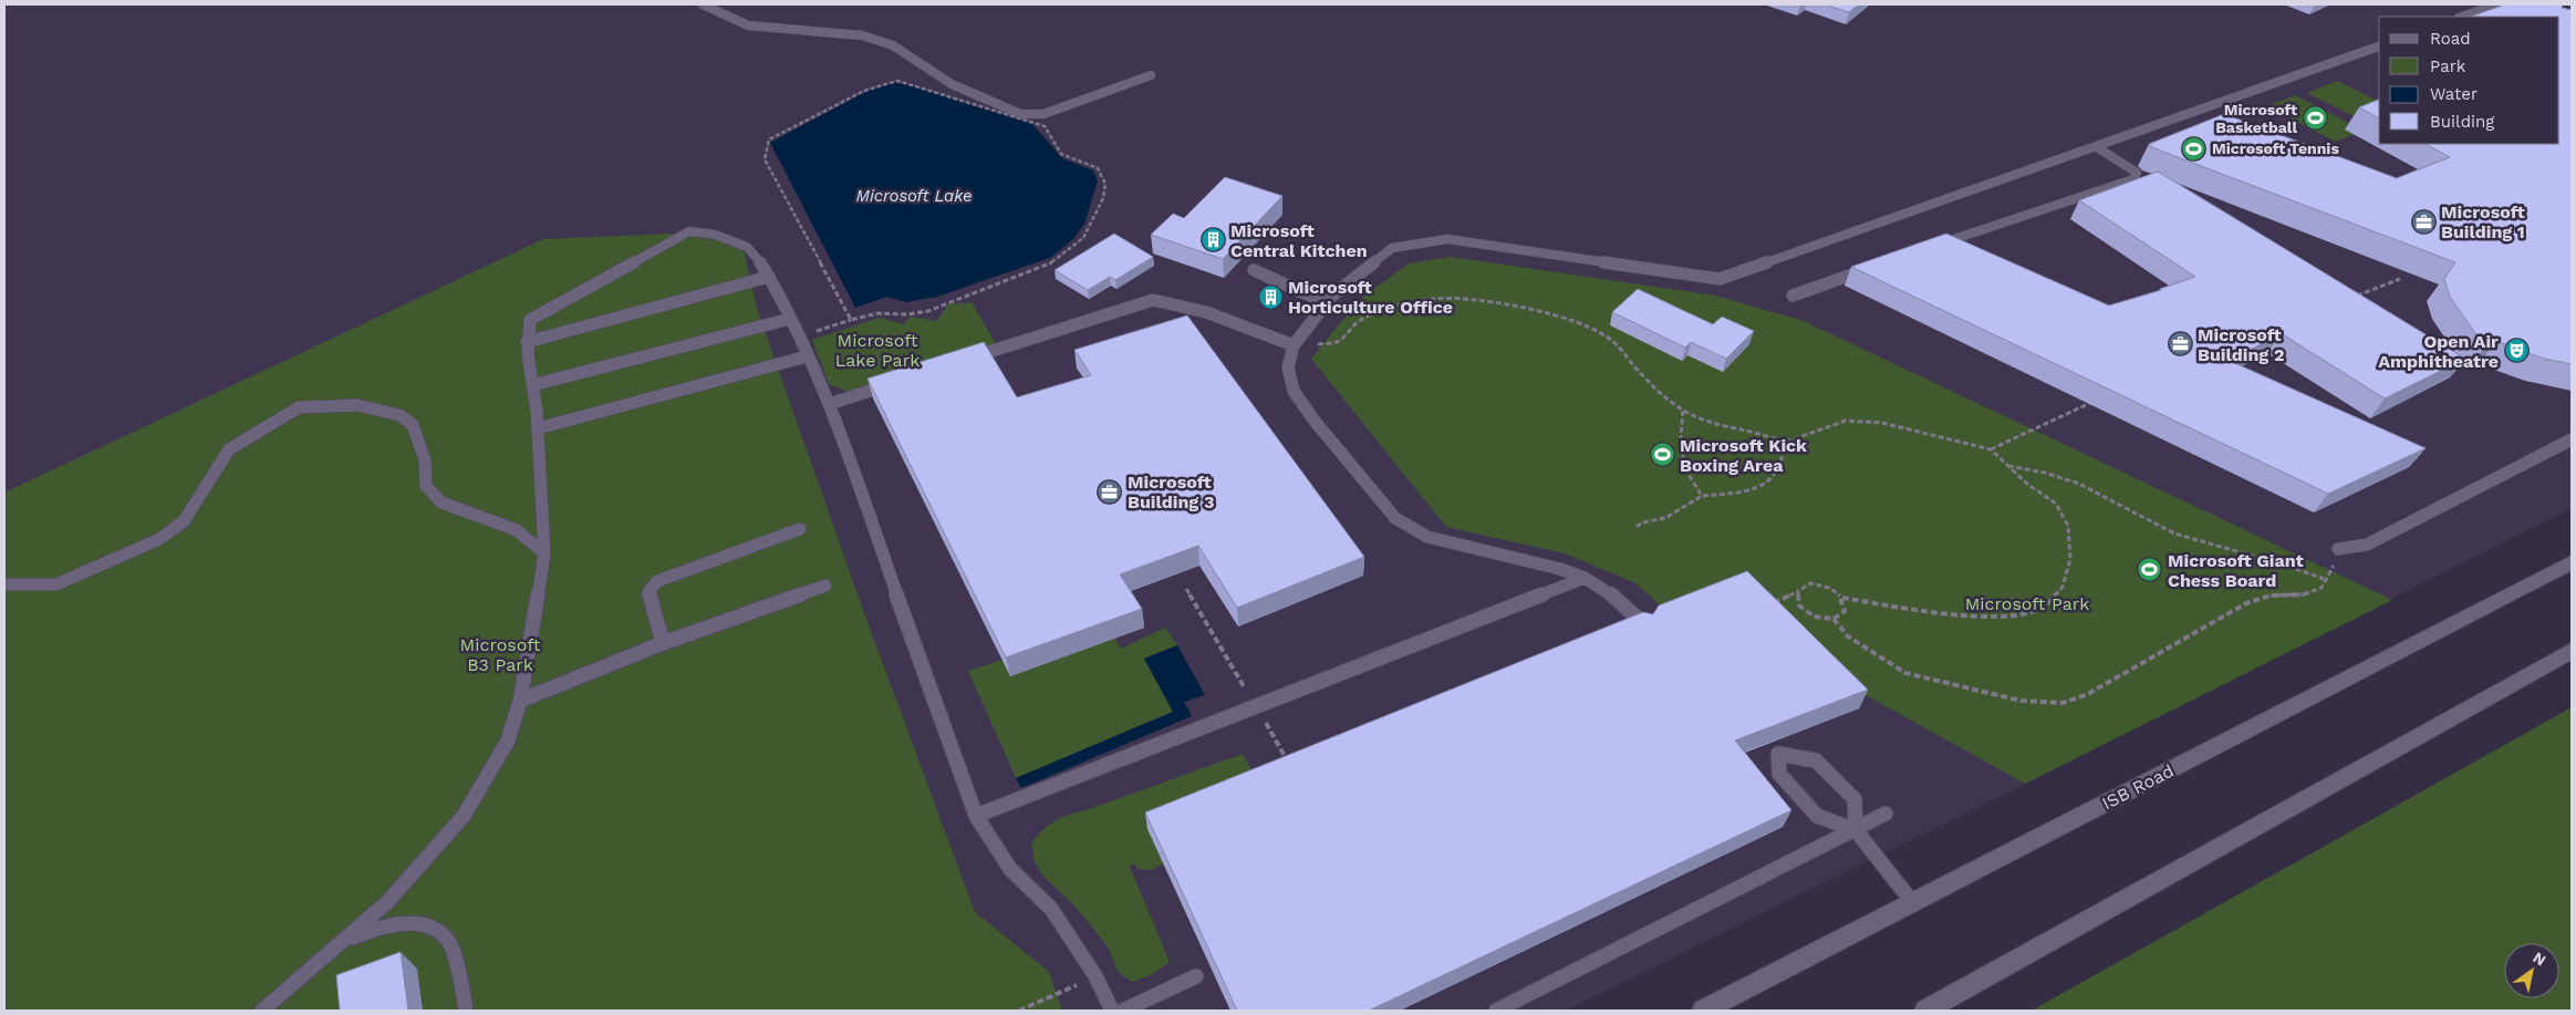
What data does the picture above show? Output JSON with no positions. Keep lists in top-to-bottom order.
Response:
{
  "streets": {
    "main road": ["ISB Road"]
  },
  "water": ["Microsoft Lake"],
  "parks": ["Microsoft Lake Park", "Microsoft Park", "Microsoft B3 Park"],
  "places": {
    "sports": [
      "Microsoft Basketball",
      "Microsoft Tennis",
      "Microsoft Kick Boxing Area",
      "Microsoft Giant Chess Board"
    ],
    "office": ["Microsoft Building 1", "Microsoft Building 2", "Microsoft Building 3"],
    "building": ["Microsoft Central Kitchen", "Microsoft Horticulture Office"],
    "theatre": ["Open Air Amphitheatre"]
  },
  "legend": [
    "Road",
    "Park",
    "Water",
    "Building"
  ],
  "north": "top right"
}
